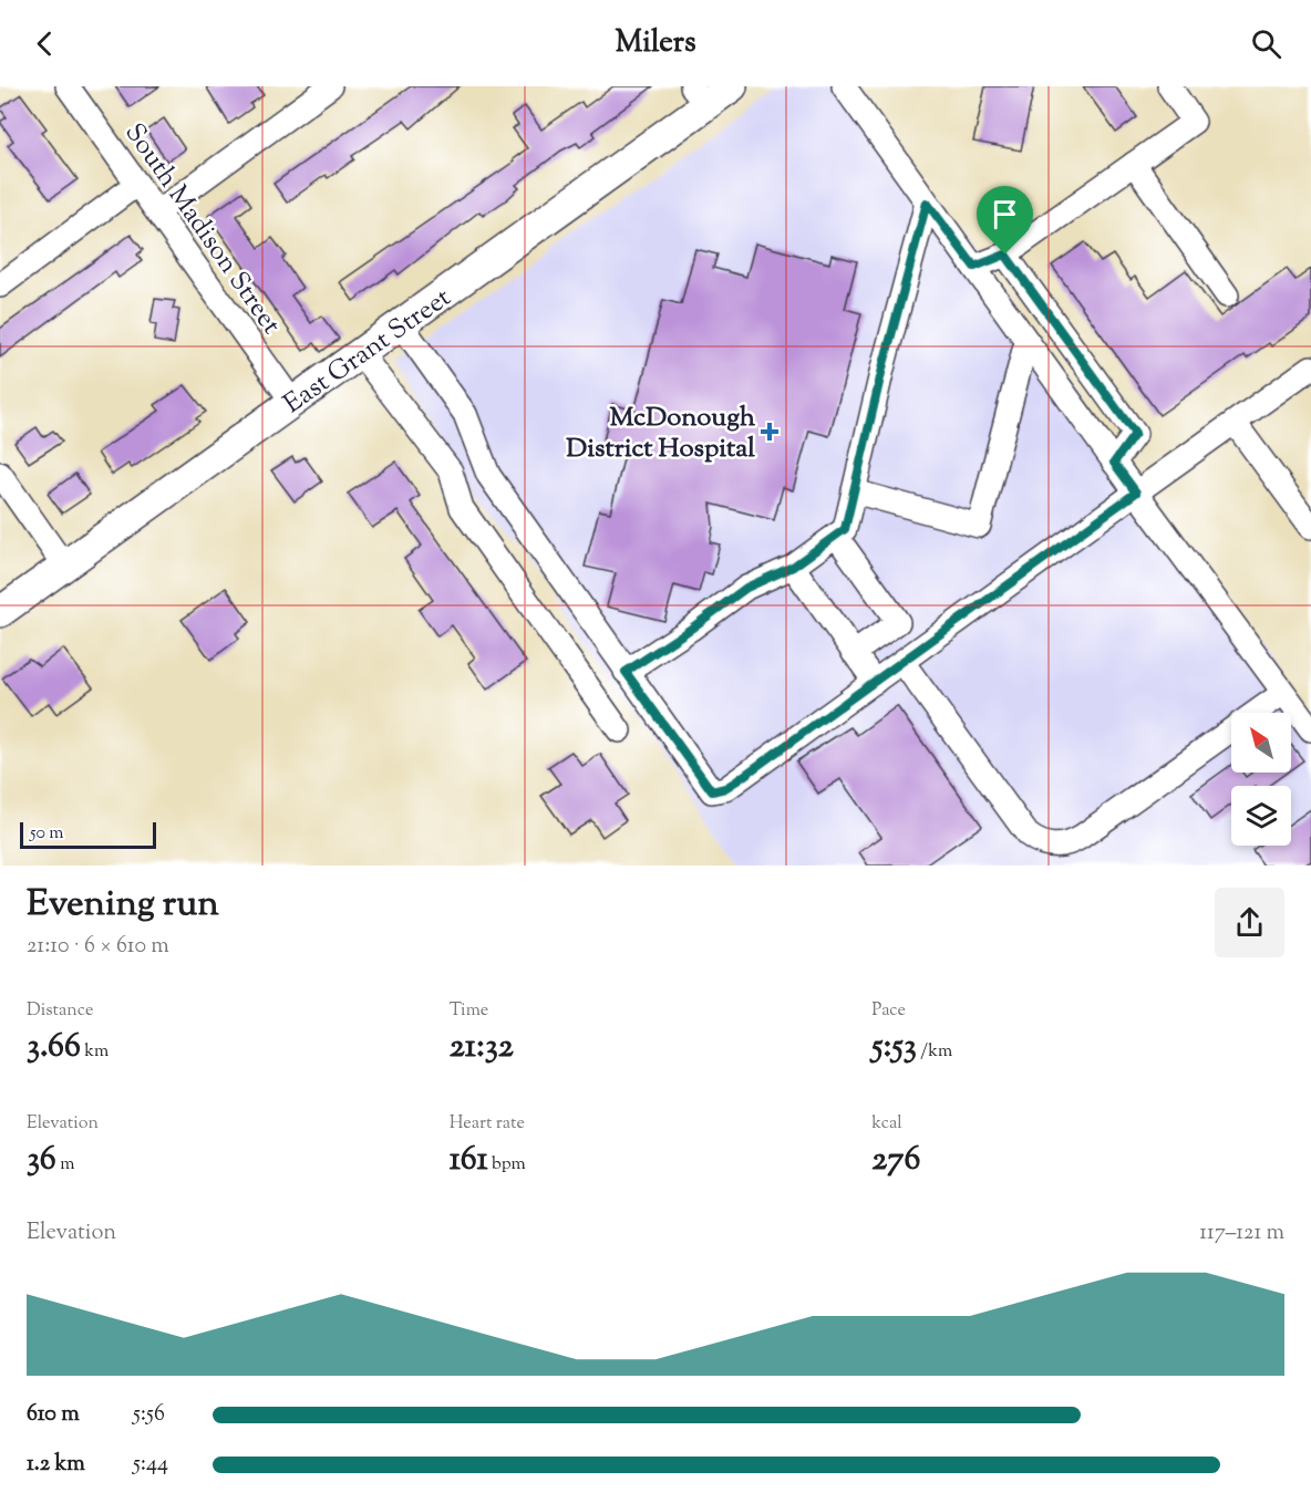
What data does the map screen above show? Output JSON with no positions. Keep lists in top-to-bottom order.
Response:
{
  "streets": {
    "main road": ["East Grant Street"],
    "street": ["South Madison Street"]
  },
  "crossings": [
    ["South Madison Street", "East Grant Street"]
  ],
  "places": {
    "health": ["McDonough District Hospital"]
  },
  "scale_bar": "50 m",
  "north": "top left",
  "page": {
    "header": "Milers",
    "scale": "50 m",
    "heading": ["Evening run", "21:10 · 6 × 610 m"],
    "stats": [
      ["Distance", "3.66 km"],
      ["Time", "21:32"],
      ["Pace", "5:53 /km"],
      ["Elevation", "36 m"],
      ["Heart rate", "161 bpm"],
      ["kcal", "276"]
    ],
    "chart": ["Elevation", "117–121 m"],
    "list": [
      {
        "name": "610 m",
        "note": "5:56"
      },
      {
        "name": "1.2 km",
        "note": "5:44"
      }
    ]
  }
}
